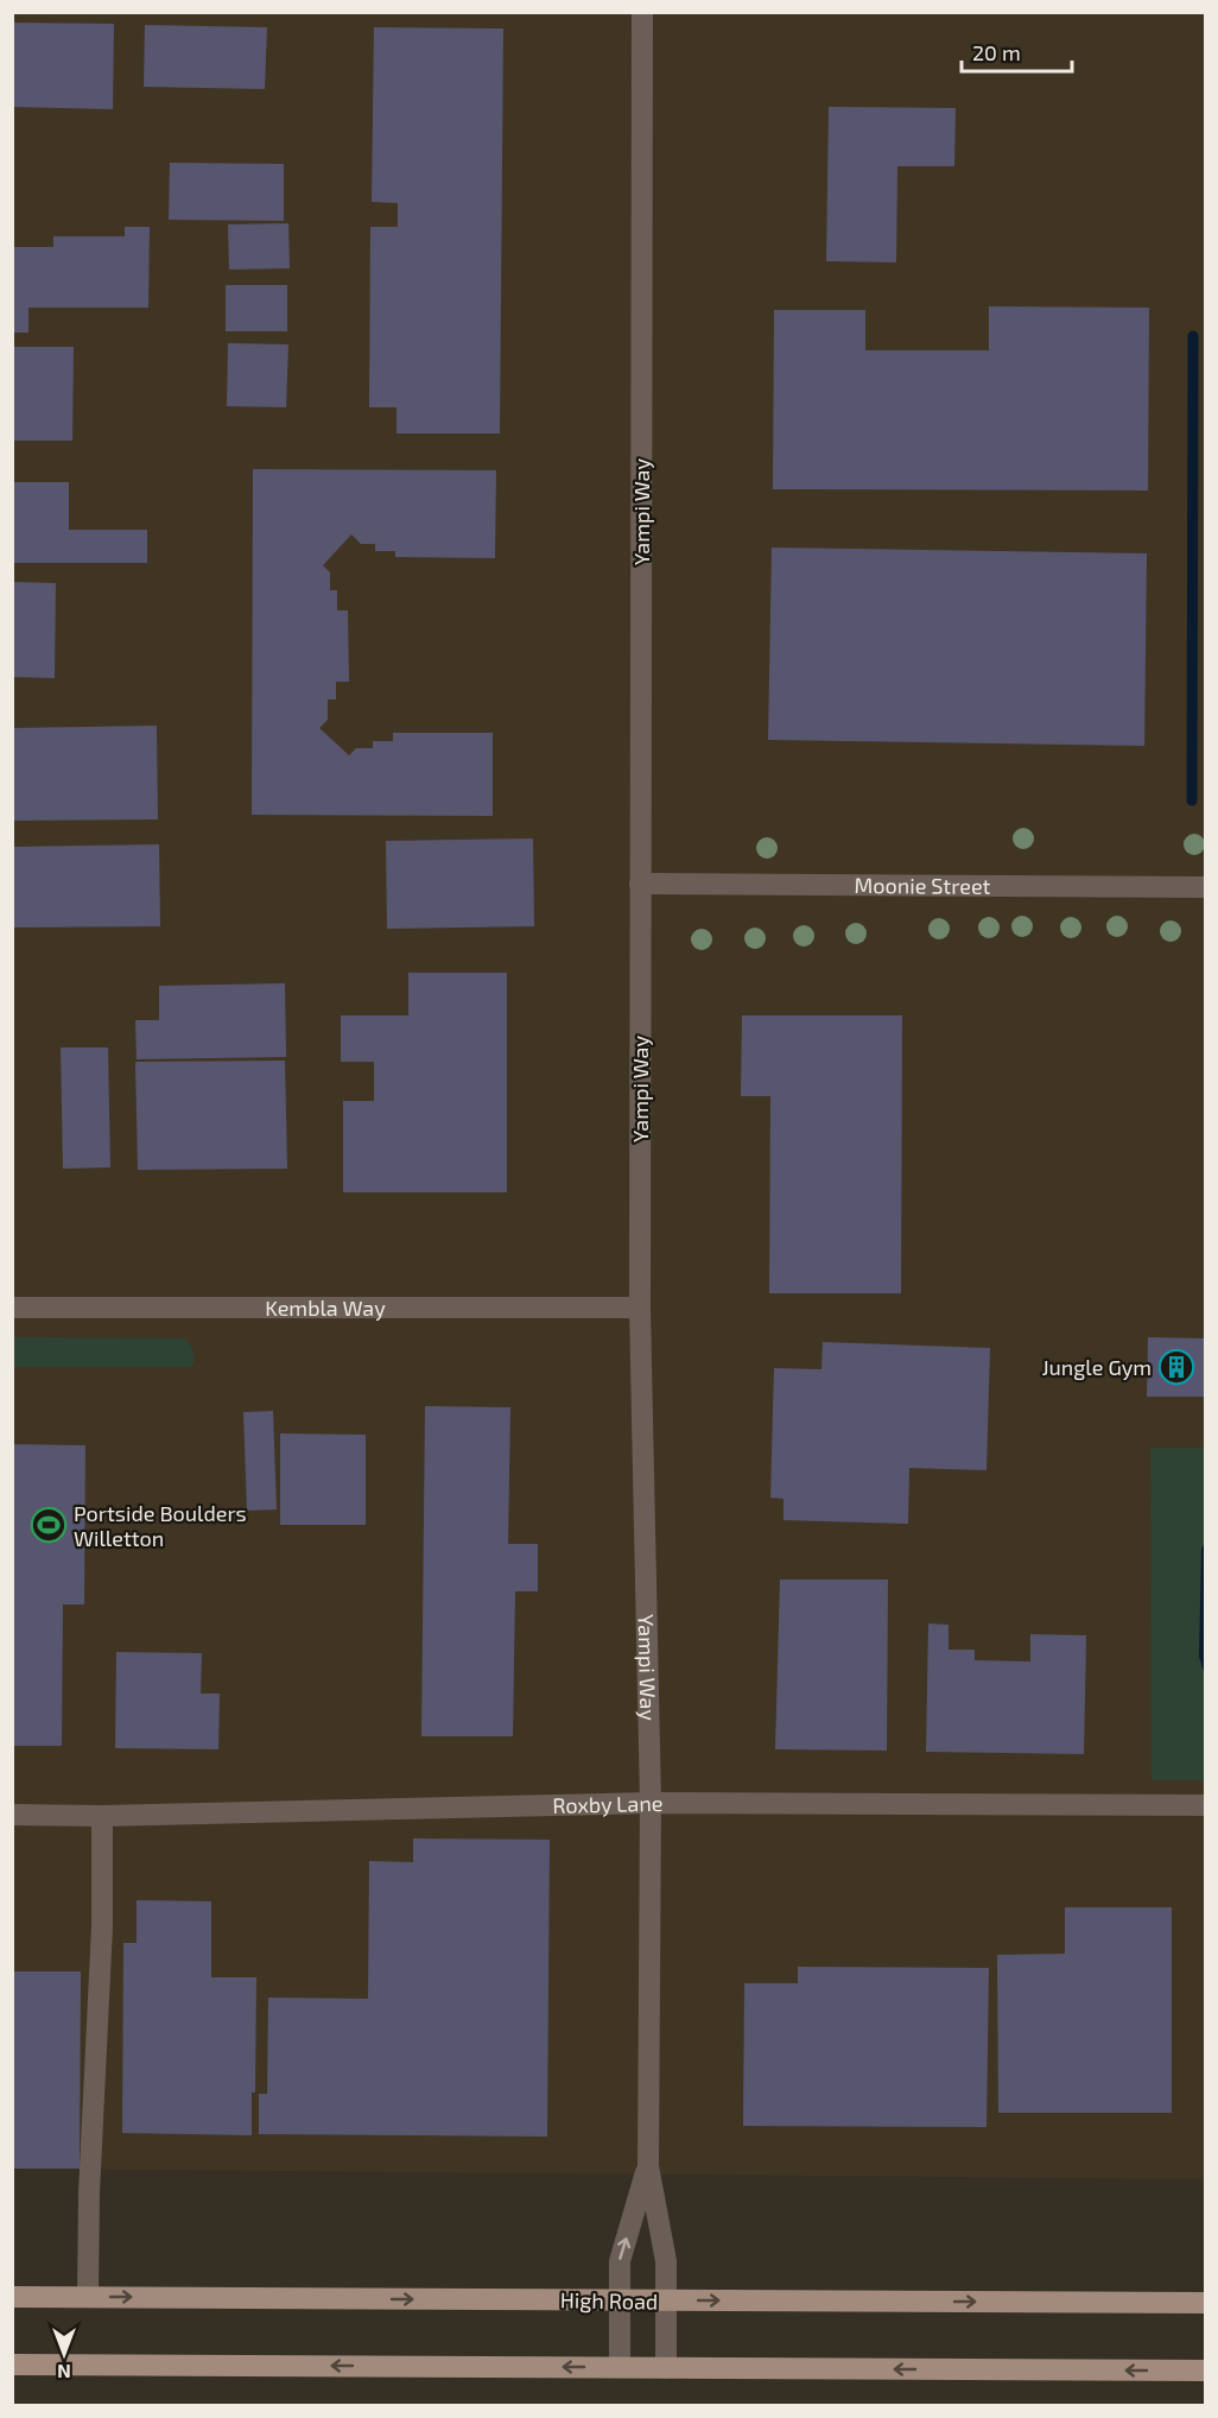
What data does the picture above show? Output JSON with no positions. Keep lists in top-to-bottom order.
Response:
{
  "streets": {
    "main road": ["High Road"],
    "street": [
      "Yampi Way",
      "Moonie Street",
      "Kembla Way",
      "Roxby Lane"
    ]
  },
  "crossings": [
    ["Yampi Way", "Moonie Street"],
    ["Yampi Way", "Kembla Way"],
    ["Yampi Way", "Roxby Lane"],
    ["Yampi Way", "High Road"]
  ],
  "places": {
    "building": ["Jungle Gym"],
    "sports": ["Portside Boulders Willetton"]
  },
  "scale_bar": "20 m",
  "north": "bottom"
}
